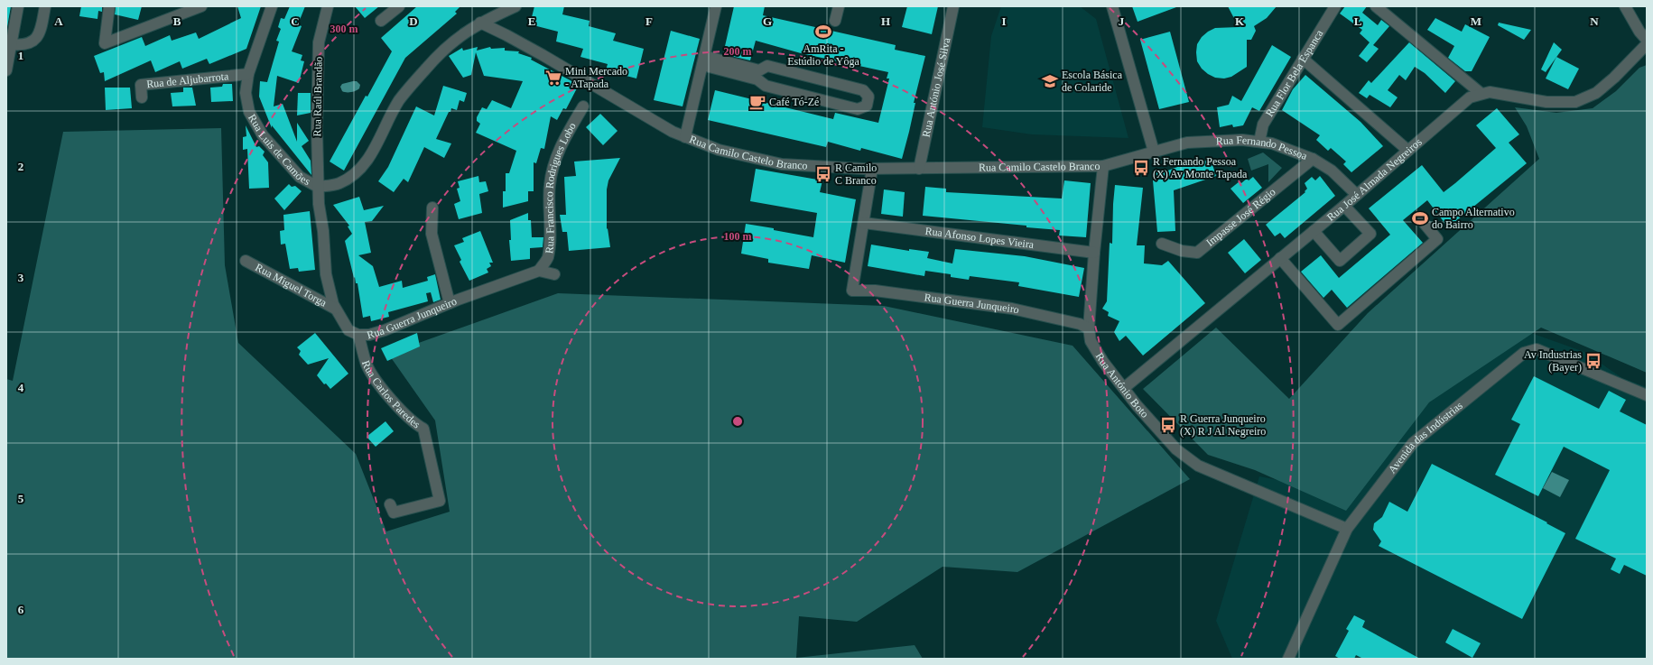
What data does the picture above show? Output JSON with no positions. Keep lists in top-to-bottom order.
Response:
{
  "streets": {
    "street": [
      "Rua Flor Bela Espanca",
      "Rua de Aljubarrota",
      "Rua António José Silva",
      "Rua Raúl Brandão",
      "Rua Luis de Camões",
      "Rua Fernando Pessoa",
      "Rua Camilo Castelo Branco",
      "Rua José Almada Negreiros",
      "Rua Francisco Rodrigues Lobo",
      "Impasse José Régio",
      "Rua Afonso Lopes Vieira",
      "Rua Miguel Torga",
      "Rua Guerra Junqueiro",
      "Rua António Boto",
      "Rua Carlos Paredes",
      "Avenida das Indústrias"
    ]
  },
  "crossings": [
    ["Rua Flor Bela Espanca", "Rua Fernando Pessoa"],
    ["Rua de Aljubarrota", "Rua Luis de Camões"],
    ["Rua António José Silva", "Rua Camilo Castelo Branco"],
    ["Rua Raúl Brandão", "Rua Luis de Camões"],
    ["Rua Raúl Brandão", "Rua Guerra Junqueiro"],
    ["Rua Luis de Camões", "Rua Camilo Castelo Branco"],
    ["Rua Luis de Camões", "Rua Guerra Junqueiro"],
    ["Rua Fernando Pessoa", "Rua Camilo Castelo Branco"],
    ["Rua Fernando Pessoa", "Rua José Almada Negreiros"],
    ["Rua Fernando Pessoa", "Impasse José Régio"],
    ["Rua Camilo Castelo Branco", "Rua António Boto"],
    ["Rua José Almada Negreiros", "Rua António Boto"],
    ["Rua Francisco Rodrigues Lobo", "Rua Guerra Junqueiro"],
    ["Rua Afonso Lopes Vieira", "Rua Guerra Junqueiro"],
    ["Rua Afonso Lopes Vieira", "Rua António Boto"],
    ["Rua Miguel Torga", "Rua Guerra Junqueiro"],
    ["Rua Guerra Junqueiro", "Rua António Boto"],
    ["Rua Guerra Junqueiro", "Rua Carlos Paredes"],
    ["Rua António Boto", "Avenida das Indústrias"]
  ],
  "places": {
    "sports": ["AmRita - Estúdio de Yôga", "Campo Alternativo do Bairro"],
    "supermarket": ["Mini Mercado - ATapada"],
    "school or university": ["Escola Básica de Colaride"],
    "cafe": ["Café Tó-Zé"],
    "bus stop": [
      "R Fernando Pessoa (X) Av Monte Tapada",
      "R Camilo C Branco",
      "Av Industrias (Bayer)",
      "R Guerra Junqueiro (X) R J Al Negreiro"
    ]
  },
  "grid": {
    "columns": [
      "A",
      "B",
      "C",
      "D",
      "E",
      "F",
      "G",
      "H",
      "I",
      "J",
      "K",
      "L",
      "M",
      "N"
    ],
    "rows": [
      "1",
      "2",
      "3",
      "4",
      "5",
      "6"
    ]
  },
  "rings": ["300 m", "200 m", "100 m"]
}
